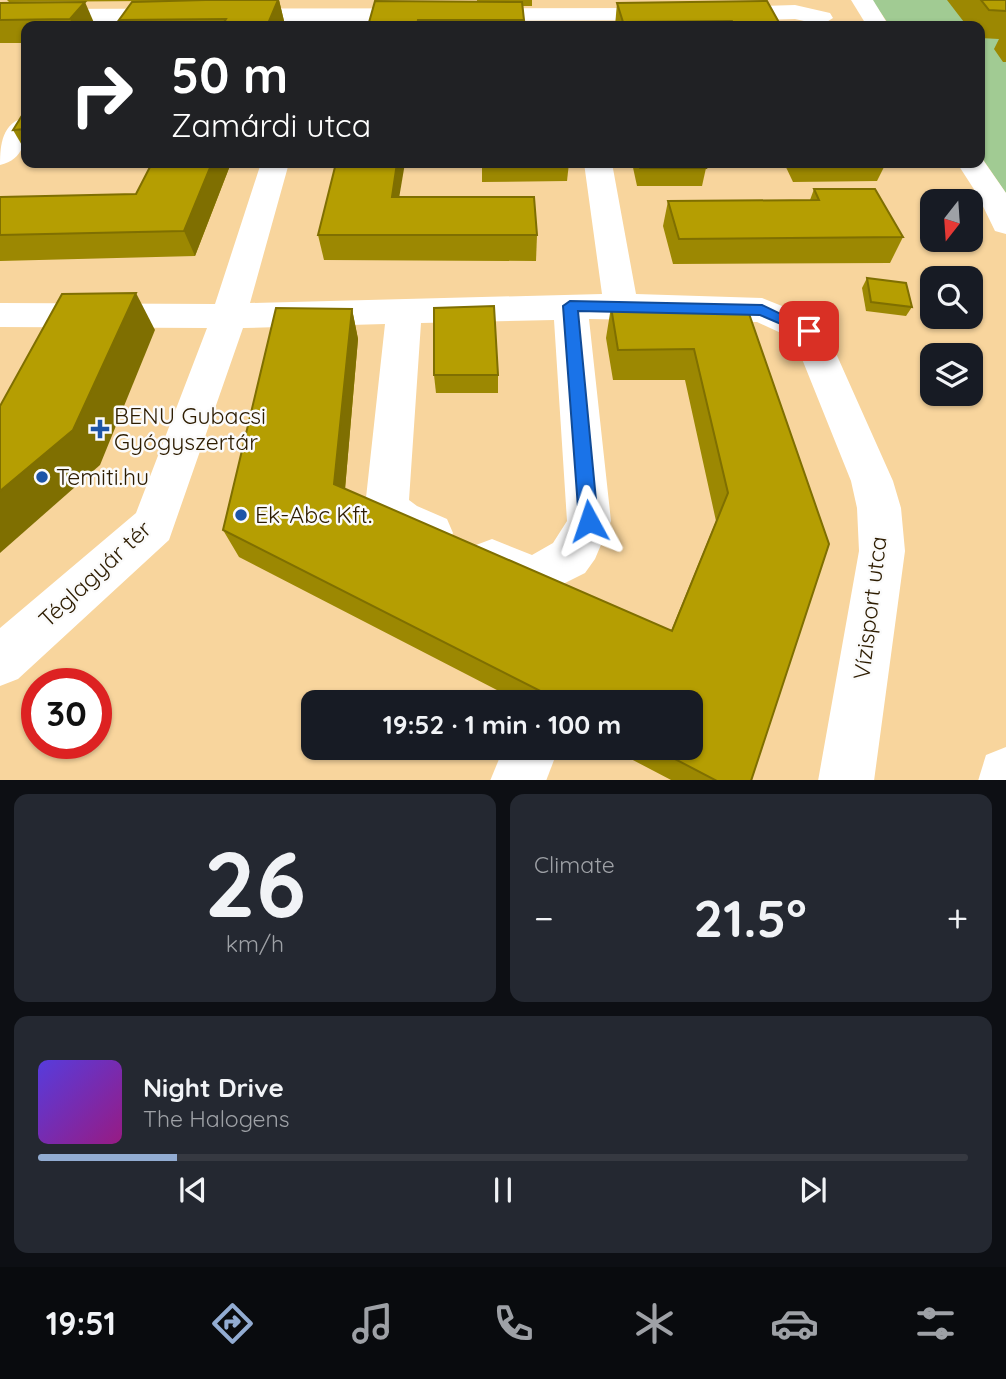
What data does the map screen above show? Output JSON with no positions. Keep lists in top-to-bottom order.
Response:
{
  "streets": {
    "street": ["Téglagyár tér", "Vízisport utca"]
  },
  "places": {
    "health": ["BENU Gubacsi Gyógyszertár"],
    "other": ["Temiti.hu", "Ek-Abc Kft."]
  },
  "north": "bottom",
  "page": {
    "turn": ["50 m", "Zamárdi utca"],
    "limit": "30",
    "trip": "19:52 · 1 min · 100 m",
    "tile": [
      ["26", "km/h"],
      "Climate"
    ],
    "heat": ["−", "21.5°", "+"],
    "song": ["Night Drive", "The Halogens"],
    "tabs": "19:51"
  }
}
